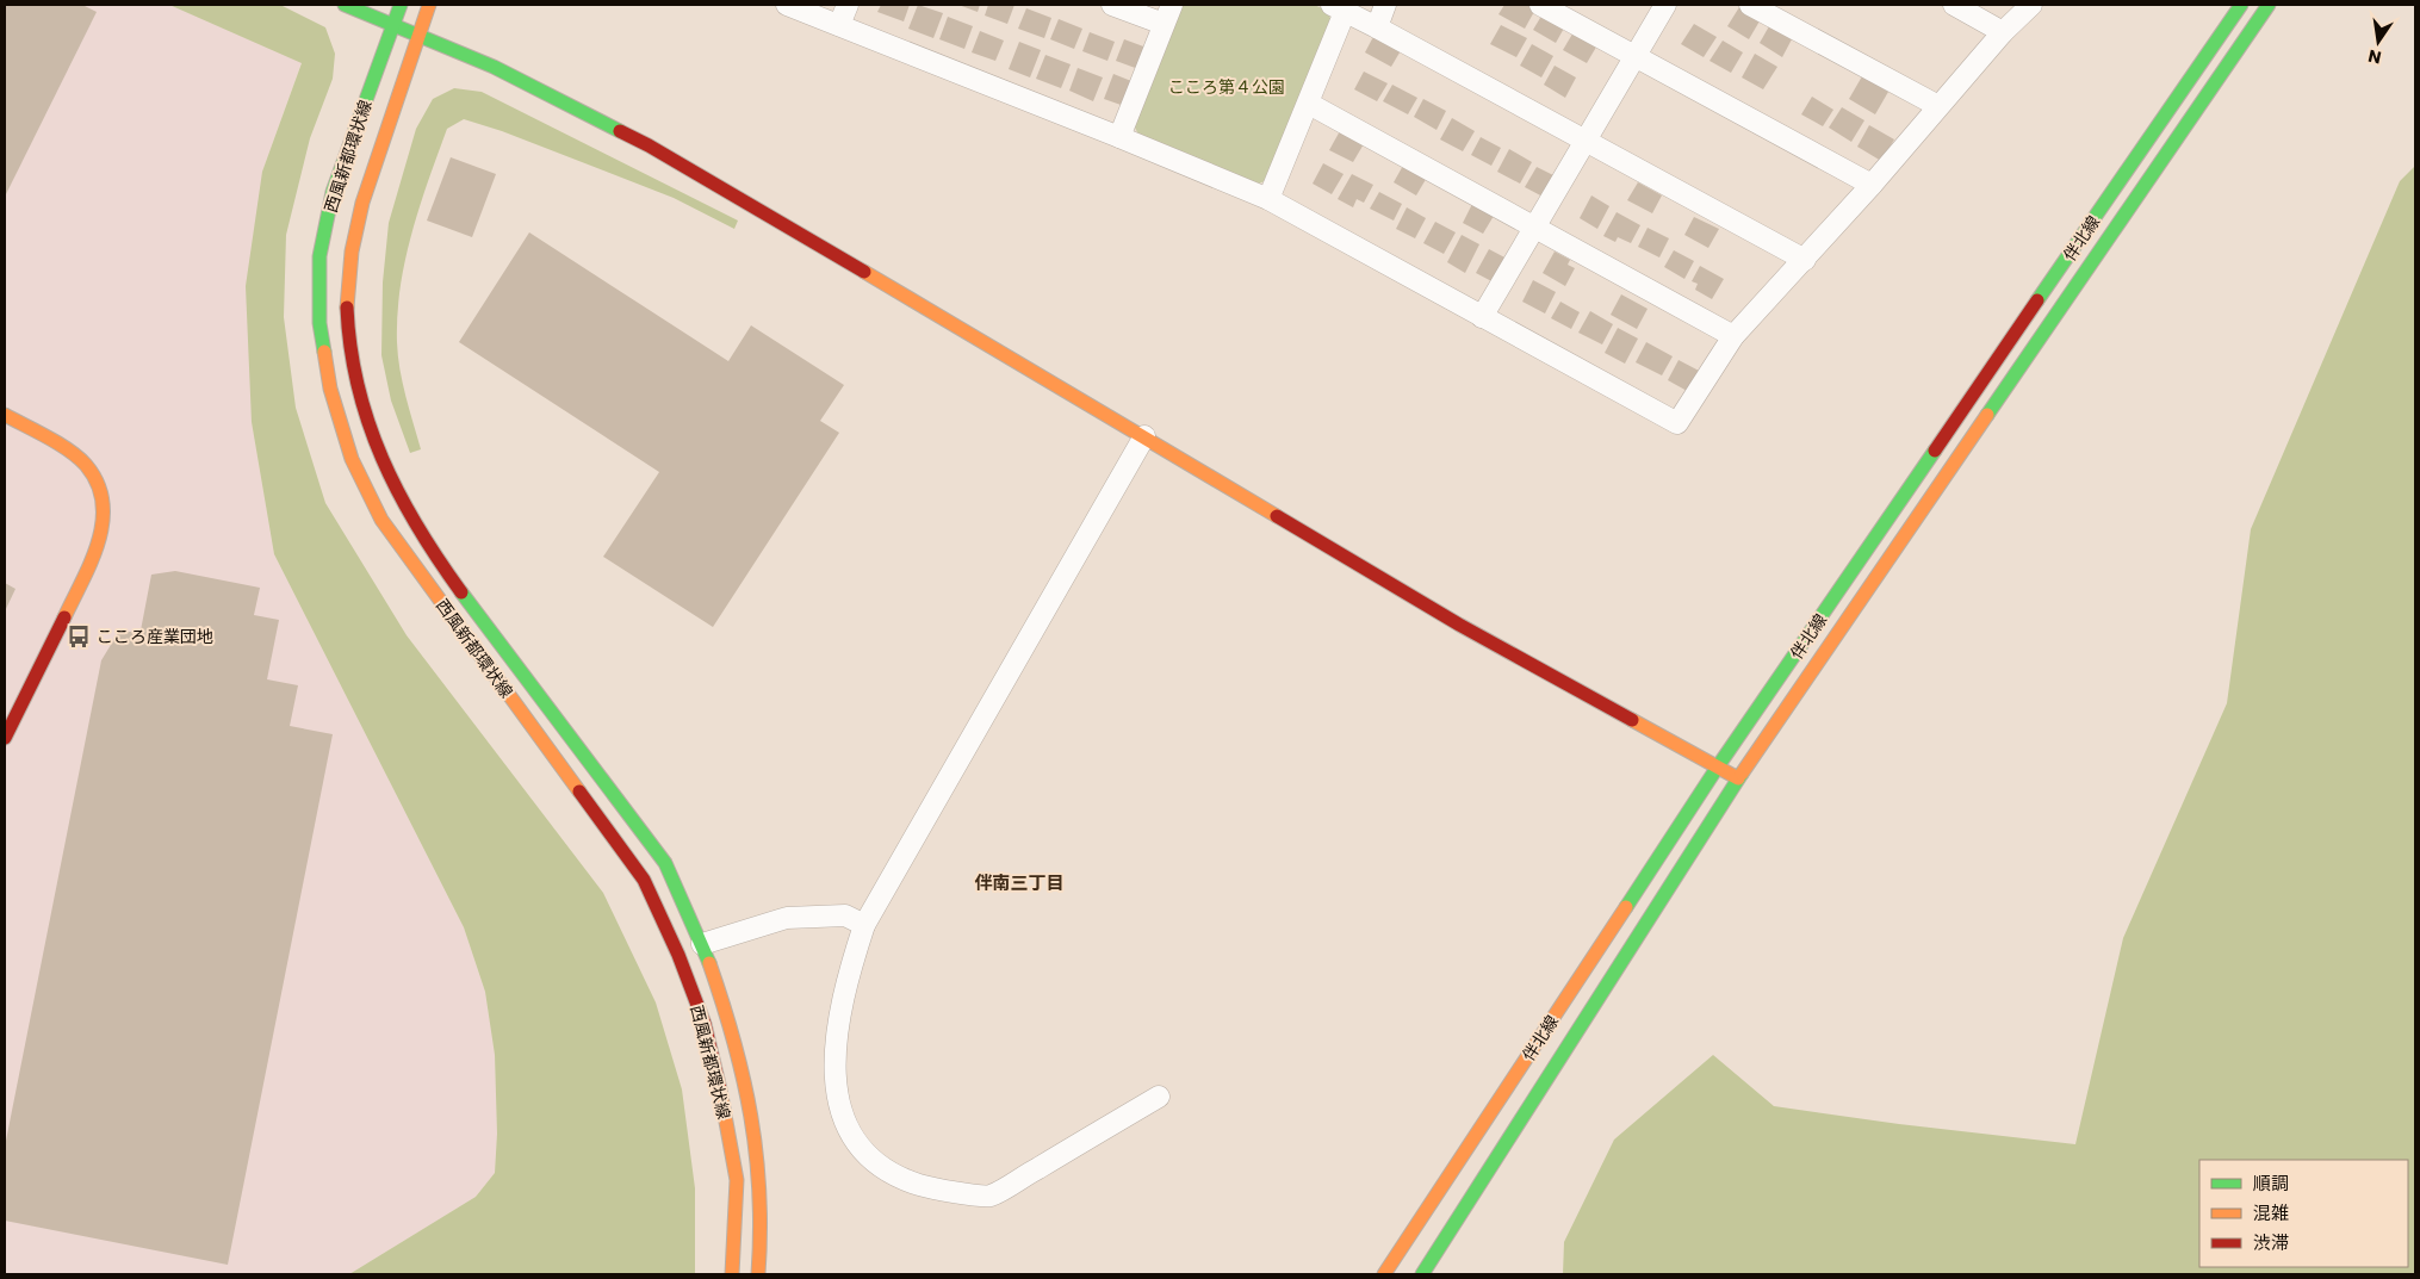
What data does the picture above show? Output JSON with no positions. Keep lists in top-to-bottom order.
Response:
{
  "streets": {
    "street": ["西風新都環状線", "伴北線"]
  },
  "districts": ["伴南三丁目"],
  "parks": ["こころ第４公園"],
  "places": {
    "bus stop": ["こころ産業団地"]
  },
  "legend": ["順調", "混雑", "渋滞"],
  "north": "bottom"
}
